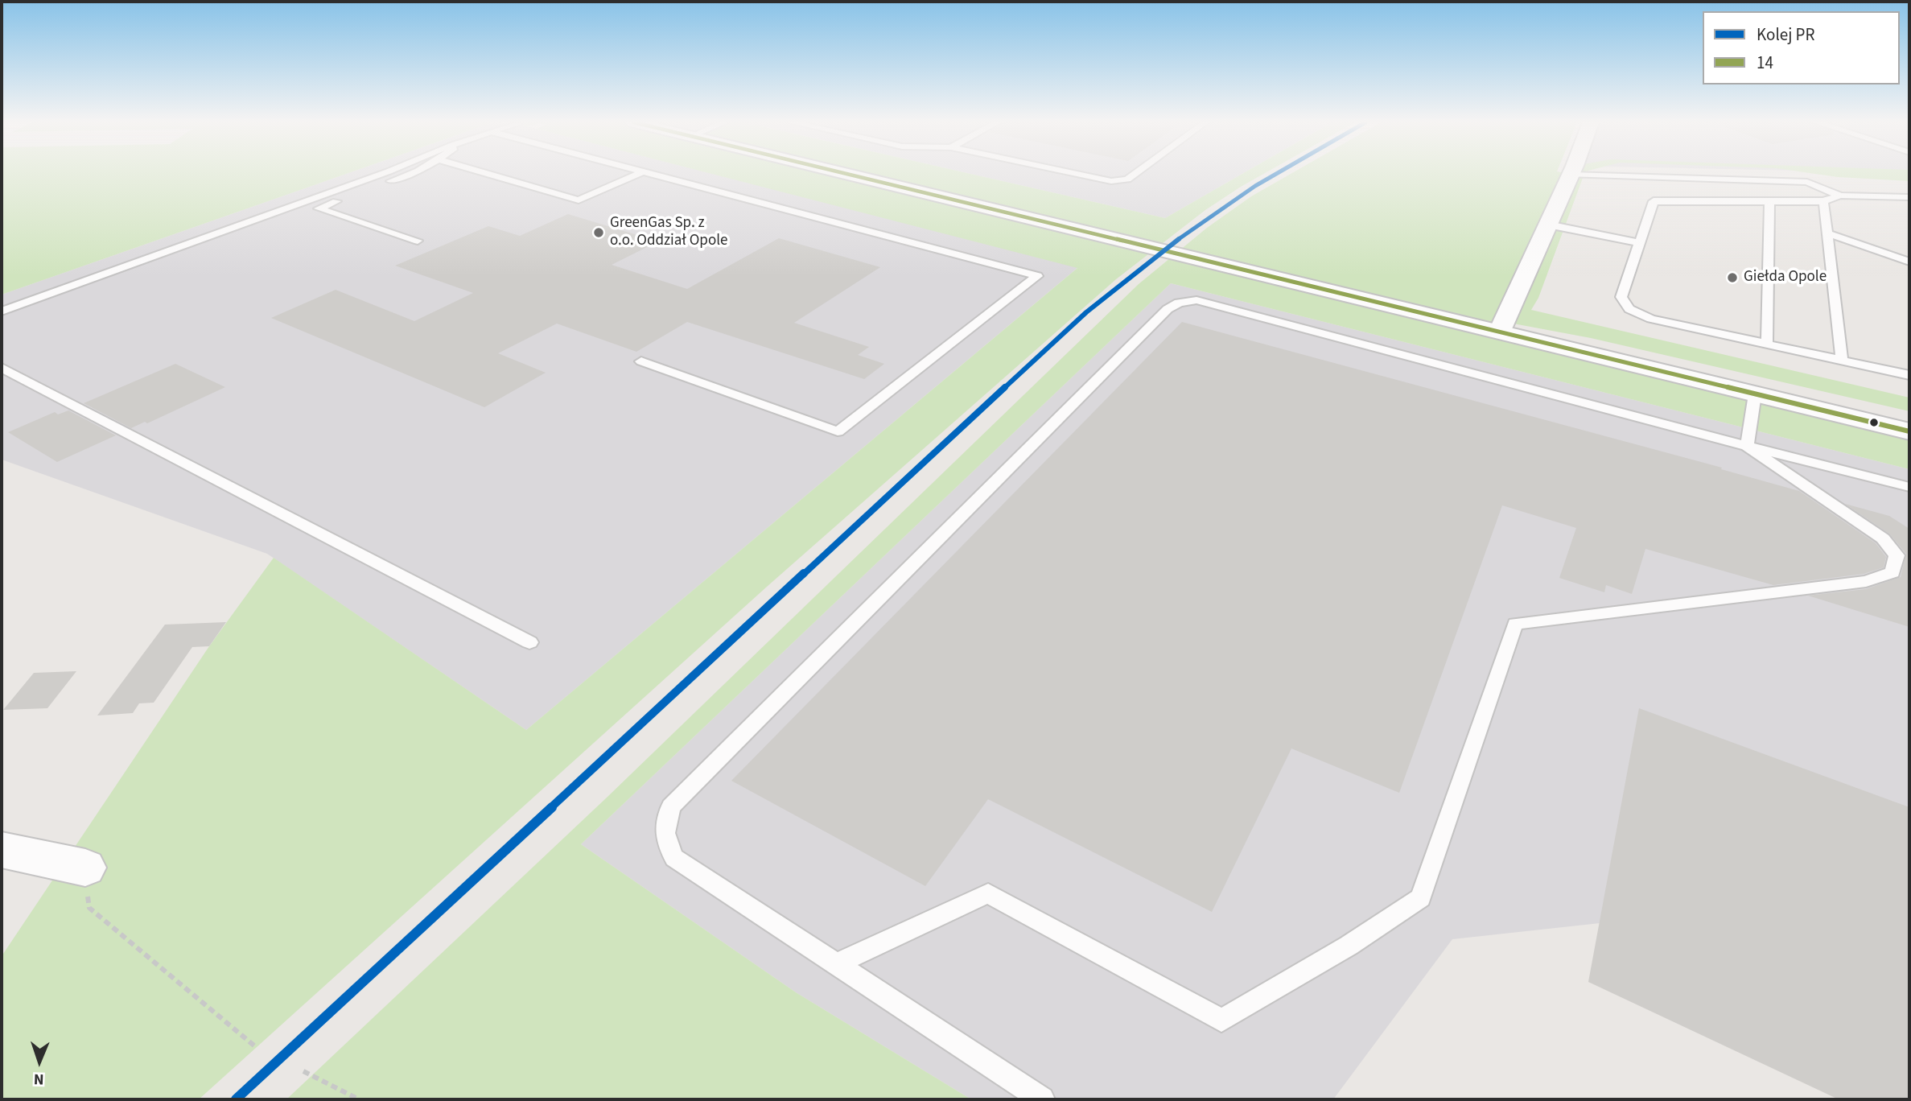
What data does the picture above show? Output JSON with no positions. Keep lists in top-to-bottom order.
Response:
{
  "places": ["GreenGas Sp. z o.o. Oddział Opole", "Giełda Opole"],
  "lines": ["rail line PR", "transit line 14"],
  "legend": ["Kolej PR", "14"],
  "north": "bottom"
}
